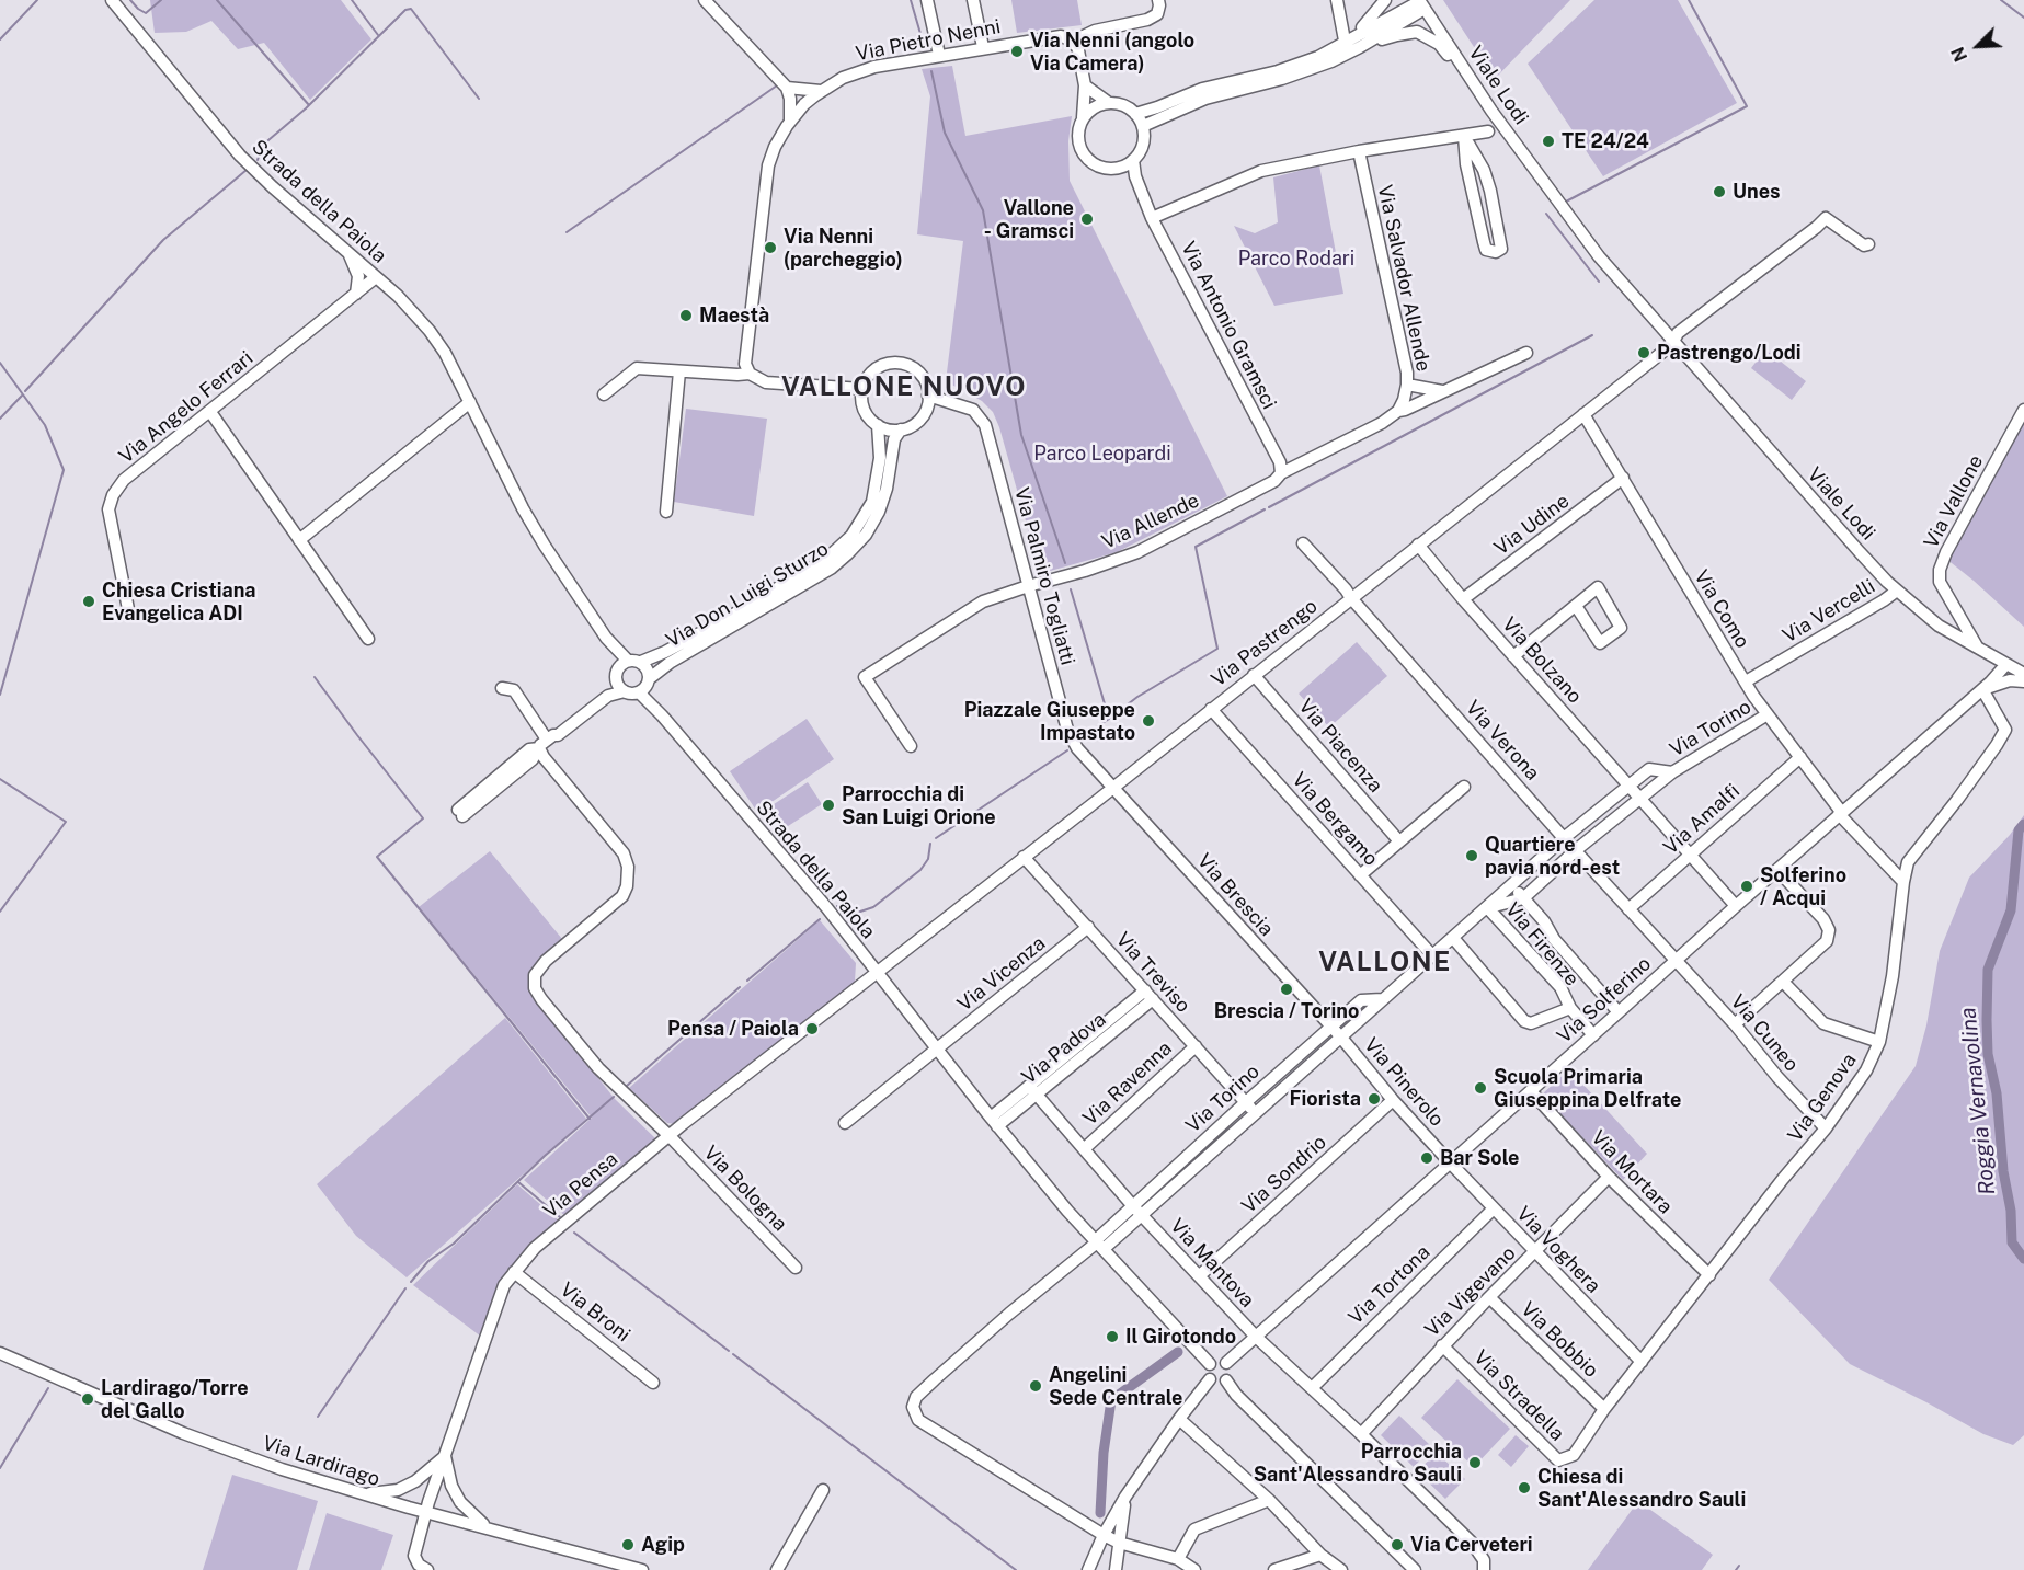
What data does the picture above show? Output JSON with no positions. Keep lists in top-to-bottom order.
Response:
{
  "streets": {
    "street": [
      "Via Pietro Nenni",
      "Viale Lodi",
      "Strada della Paiola",
      "Via Salvador Allende",
      "Via Antonio Gramsci",
      "Via Angelo Ferrari",
      "Via Vallone",
      "Via Allende",
      "Via Udine",
      "Via Palmiro Togliatti",
      "Via Don Luigi Sturzo",
      "Via Como",
      "Via Vercelli",
      "Via Pastrengo",
      "Via Bolzano",
      "Via Torino",
      "Via Verona",
      "Via Piacenza",
      "Via Bergamo",
      "Via Amalfi",
      "Via Brescia",
      "Via Firenze",
      "Via Treviso",
      "Via Vicenza",
      "Via Solferino",
      "Via Cuneo",
      "Via Padova",
      "Via Pinerolo",
      "Via Ravenna",
      "Via Genova",
      "Via Mortara",
      "Via Sondrio",
      "Via Pensa",
      "Via Bologna",
      "Via Voghera",
      "Via Mantova",
      "Via Tortona",
      "Via Vigevano",
      "Via Broni",
      "Via Bobbio",
      "Via Stradella",
      "Via Lardirago"
    ]
  },
  "crossings": [
    ["Viale Lodi", "Via Vallone"],
    ["Viale Lodi", "Via Vercelli"],
    ["Viale Lodi", "Via Pastrengo"],
    ["Viale Lodi", "Via Solferino"],
    ["Strada della Paiola", "Via Angelo Ferrari"],
    ["Strada della Paiola", "Via Don Luigi Sturzo"],
    ["Strada della Paiola", "Via Pastrengo"],
    ["Strada della Paiola", "Via Torino"],
    ["Strada della Paiola", "Via Vicenza"],
    ["Strada della Paiola", "Via Solferino"],
    ["Strada della Paiola", "Via Padova"],
    ["Strada della Paiola", "Via Pensa"],
    ["Via Salvador Allende", "Via Antonio Gramsci"],
    ["Via Salvador Allende", "Via Allende"],
    ["Via Antonio Gramsci", "Via Allende"],
    ["Via Allende", "Via Palmiro Togliatti"],
    ["Via Udine", "Via Como"],
    ["Via Udine", "Via Bolzano"],
    ["Via Palmiro Togliatti", "Via Don Luigi Sturzo"],
    ["Via Palmiro Togliatti", "Via Pastrengo"],
    ["Via Palmiro Togliatti", "Via Brescia"],
    ["Via Como", "Via Vercelli"],
    ["Via Como", "Via Pastrengo"],
    ["Via Como", "Via Torino"],
    ["Via Como", "Via Amalfi"],
    ["Via Como", "Via Solferino"],
    ["Via Como", "Via Genova"],
    ["Via Pastrengo", "Via Bolzano"],
    ["Via Pastrengo", "Via Verona"],
    ["Via Pastrengo", "Via Piacenza"],
    ["Via Pastrengo", "Via Bergamo"],
    ["Via Pastrengo", "Via Brescia"],
    ["Via Pastrengo", "Via Treviso"],
    ["Via Pastrengo", "Via Pensa"],
    ["Via Bolzano", "Via Torino"],
    ["Via Bolzano", "Via Amalfi"],
    ["Via Bolzano", "Via Solferino"],
    ["Via Torino", "Via Verona"],
    ["Via Torino", "Via Bergamo"],
    ["Via Torino", "Via Brescia"],
    ["Via Torino", "Via Firenze"],
    ["Via Torino", "Via Treviso"],
    ["Via Torino", "Via Pinerolo"],
    ["Via Torino", "Via Mantova"],
    ["Via Verona", "Via Amalfi"],
    ["Via Verona", "Via Solferino"],
    ["Via Verona", "Via Cuneo"],
    ["Via Brescia", "Via Pinerolo"],
    ["Via Firenze", "Via Solferino"],
    ["Via Treviso", "Via Vicenza"],
    ["Via Treviso", "Via Padova"],
    ["Via Treviso", "Via Ravenna"],
    ["Via Solferino", "Via Cuneo"],
    ["Via Solferino", "Via Pinerolo"],
    ["Via Solferino", "Via Genova"],
    ["Via Solferino", "Via Mortara"],
    ["Via Solferino", "Via Voghera"],
    ["Via Solferino", "Via Mantova"],
    ["Via Cuneo", "Via Genova"],
    ["Via Padova", "Via Mantova"],
    ["Via Pinerolo", "Via Sondrio"],
    ["Via Pinerolo", "Via Voghera"],
    ["Via Ravenna", "Via Mantova"],
    ["Via Genova", "Via Mortara"],
    ["Via Genova", "Via Voghera"],
    ["Via Genova", "Via Bobbio"],
    ["Via Genova", "Via Stradella"],
    ["Via Mortara", "Via Vigevano"],
    ["Via Sondrio", "Via Mantova"],
    ["Via Pensa", "Via Bologna"],
    ["Via Pensa", "Via Broni"],
    ["Via Pensa", "Via Lardirago"],
    ["Via Voghera", "Via Tortona"],
    ["Via Voghera", "Via Vigevano"],
    ["Via Mantova", "Via Tortona"],
    ["Via Mantova", "Via Vigevano"],
    ["Via Vigevano", "Via Bobbio"],
    ["Via Vigevano", "Via Stradella"]
  ],
  "districts": ["VALLONE NUOVO", "VALLONE"],
  "water": ["Roggia Vernavolina"],
  "parks": ["Parco Rodari", "Parco Leopardi"],
  "places": [
    "Via Nenni (angolo Via Camera)",
    "TE 24/24",
    "Unes",
    "Vallone - Gramsci",
    "Via Nenni (parcheggio)",
    "Maestà",
    "Pastrengo/Lodi",
    "Chiesa Cristiana Evangelica ADI",
    "Piazzale Giuseppe Impastato",
    "Parrocchia di San Luigi Orione",
    "Quartiere pavia nord-est",
    "Solferino / Acqui",
    "Brescia / Torino",
    "Pensa / Paiola",
    "Scuola Primaria Giuseppina Delfrate",
    "Fiorista",
    "Bar Sole",
    "Il Girotondo",
    "Angelini Sede Centrale",
    "Lardirago/Torre del Gallo",
    "Parrocchia Sant'Alessandro Sauli",
    "Chiesa di Sant'Alessandro Sauli",
    "Agip",
    "Via Cerveteri"
  ],
  "north": "bottom left"
}
